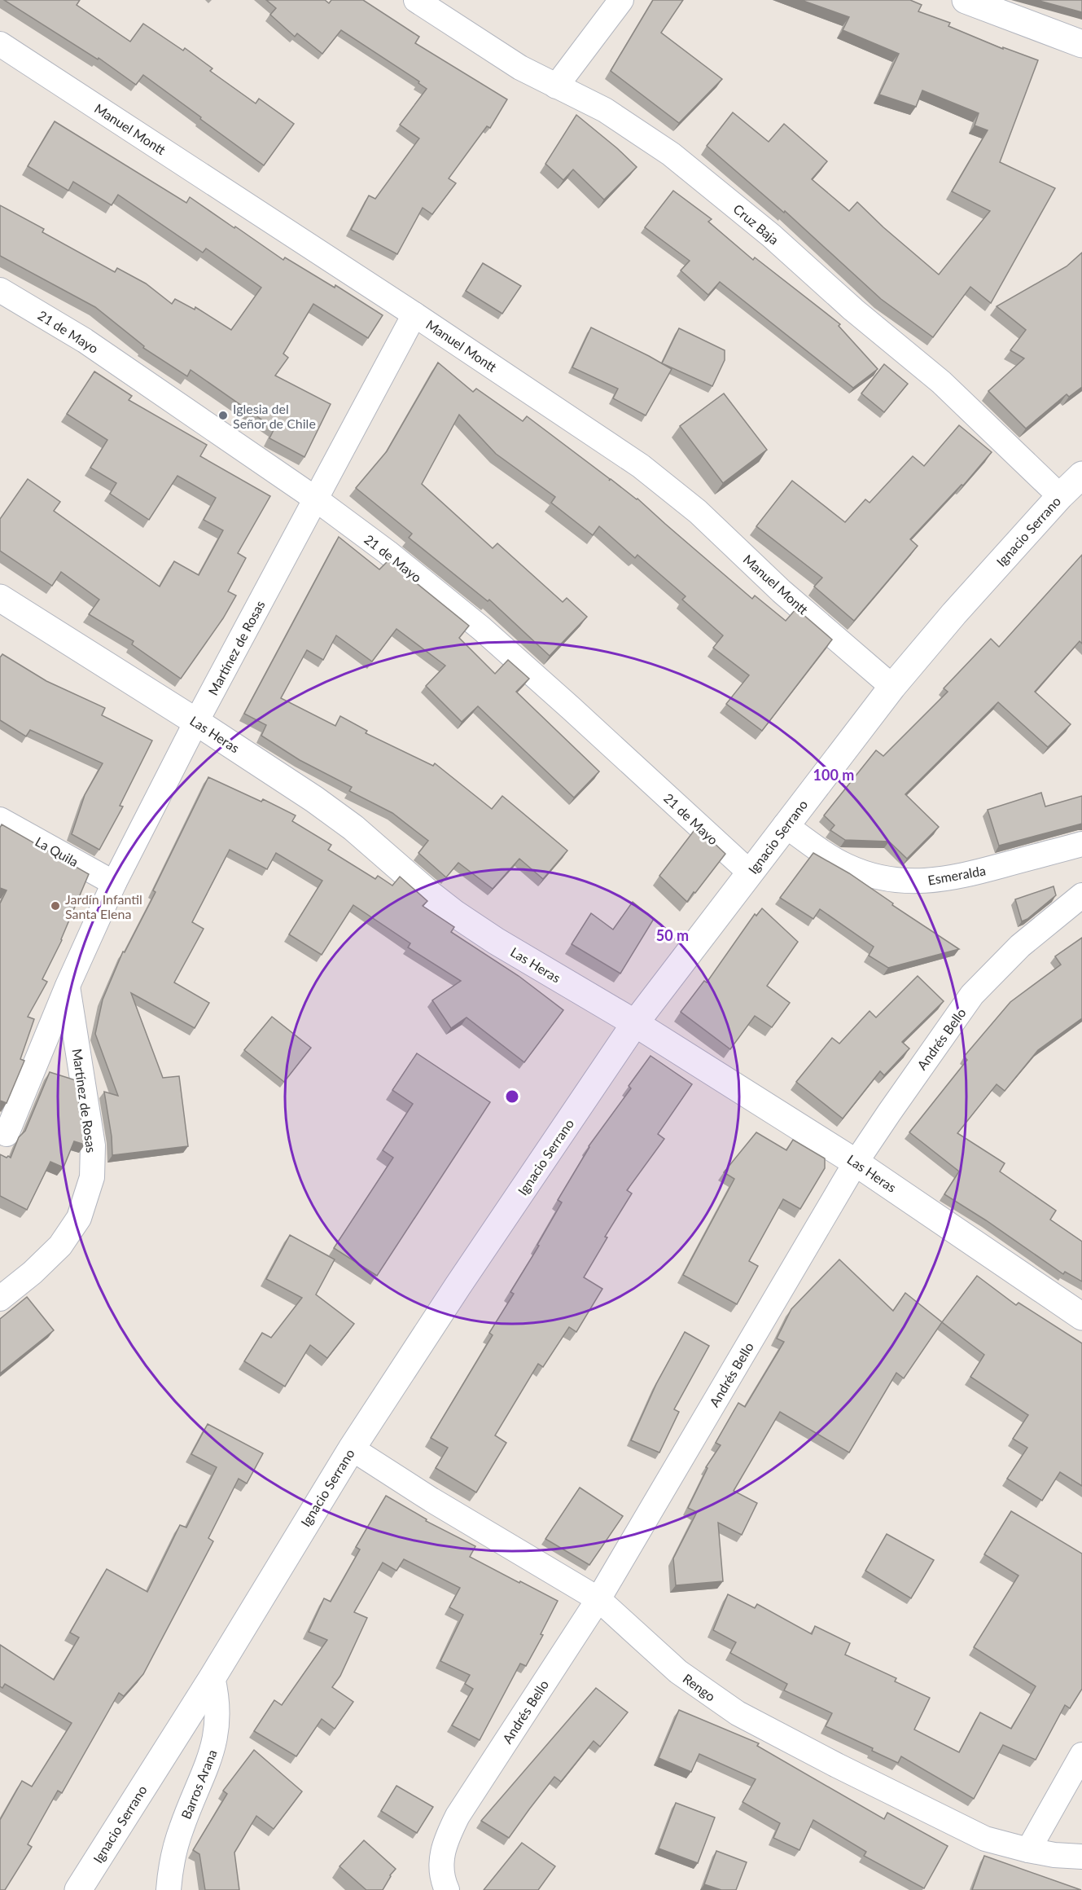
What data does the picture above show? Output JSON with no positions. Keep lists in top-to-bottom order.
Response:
{
  "streets": {
    "street": [
      "Manuel Montt",
      "Cruz Baja",
      "21 de Mayo",
      "Ignacio Serrano",
      "Martínez de Rosas",
      "Las Heras",
      "La Quila",
      "Esmeralda",
      "Andrés Bello",
      "Rengo",
      "Barros Arana"
    ]
  },
  "crossings": [
    ["Manuel Montt", "Ignacio Serrano"],
    ["Manuel Montt", "Martínez de Rosas"],
    ["Cruz Baja", "Ignacio Serrano"],
    ["21 de Mayo", "Ignacio Serrano"],
    ["21 de Mayo", "Martínez de Rosas"],
    ["Ignacio Serrano", "Las Heras"],
    ["Ignacio Serrano", "Esmeralda"],
    ["Ignacio Serrano", "Rengo"],
    ["Ignacio Serrano", "Barros Arana"],
    ["Martínez de Rosas", "Las Heras"],
    ["Martínez de Rosas", "La Quila"],
    ["Las Heras", "Andrés Bello"],
    ["Andrés Bello", "Rengo"]
  ],
  "places": ["Iglesia del Señor de Chile", "Jardín Infantil Santa Elena"],
  "rings": ["100 m", "50 m"]
}
